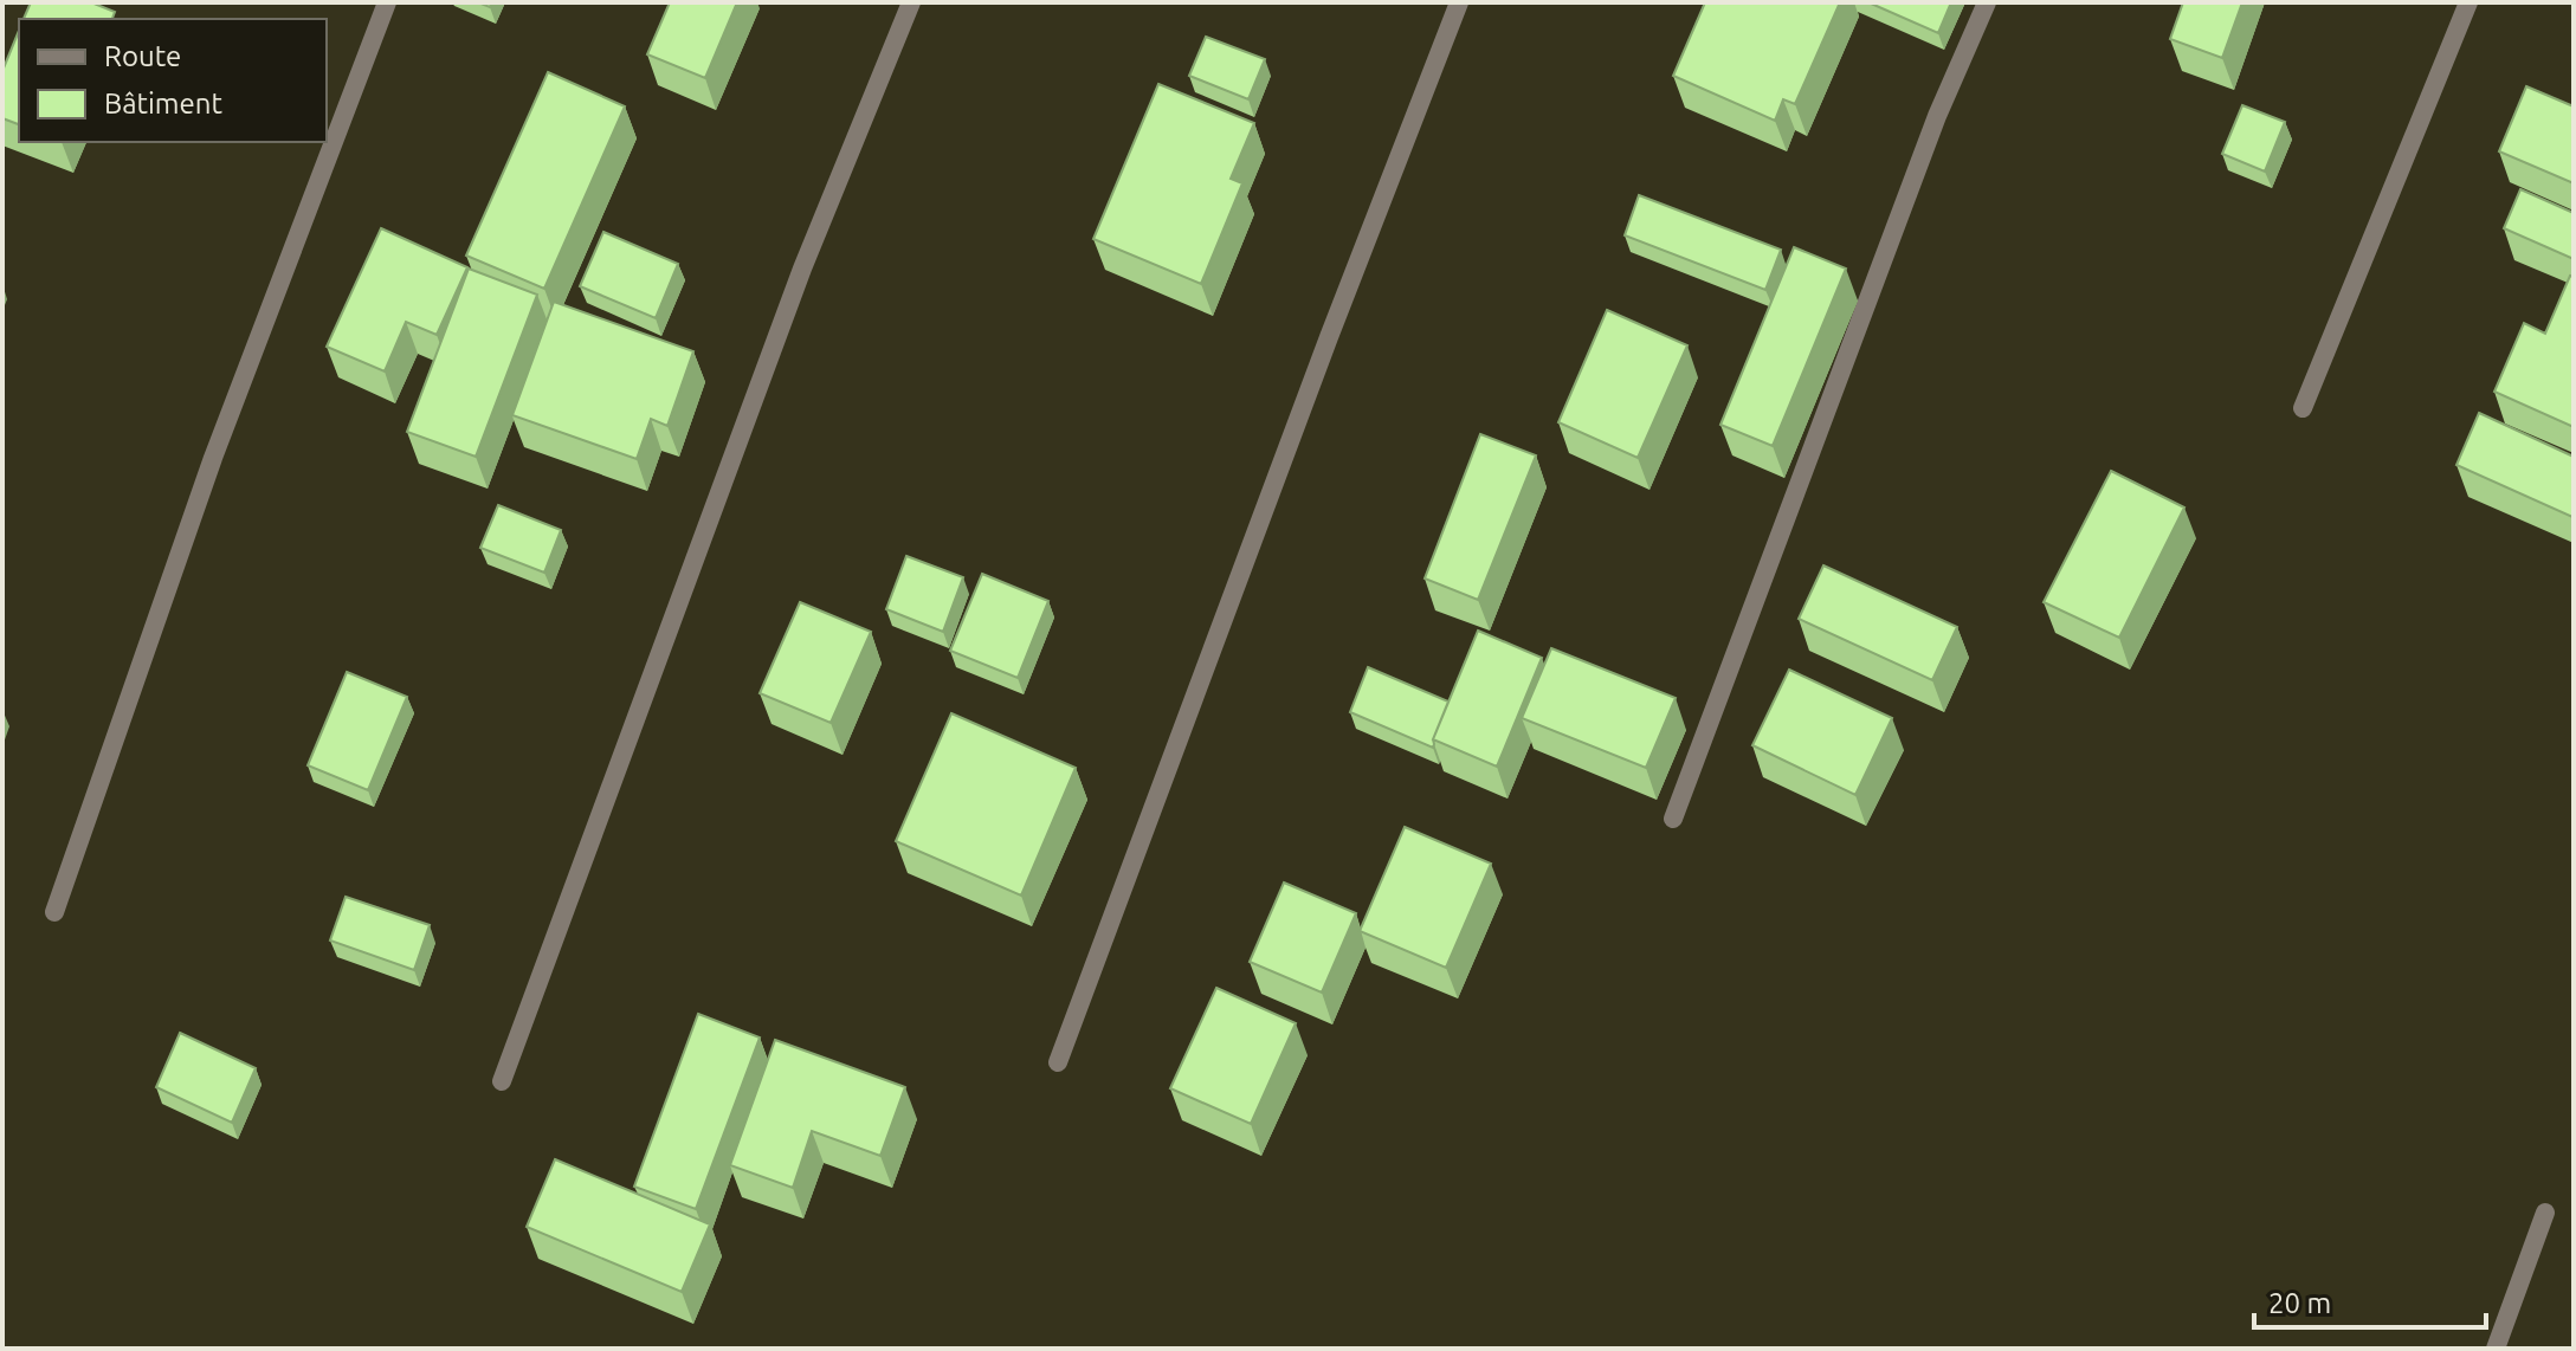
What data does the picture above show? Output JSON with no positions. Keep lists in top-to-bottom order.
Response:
{
  "legend": ["Route", "Bâtiment"],
  "scale_bar": "20 m"
}
